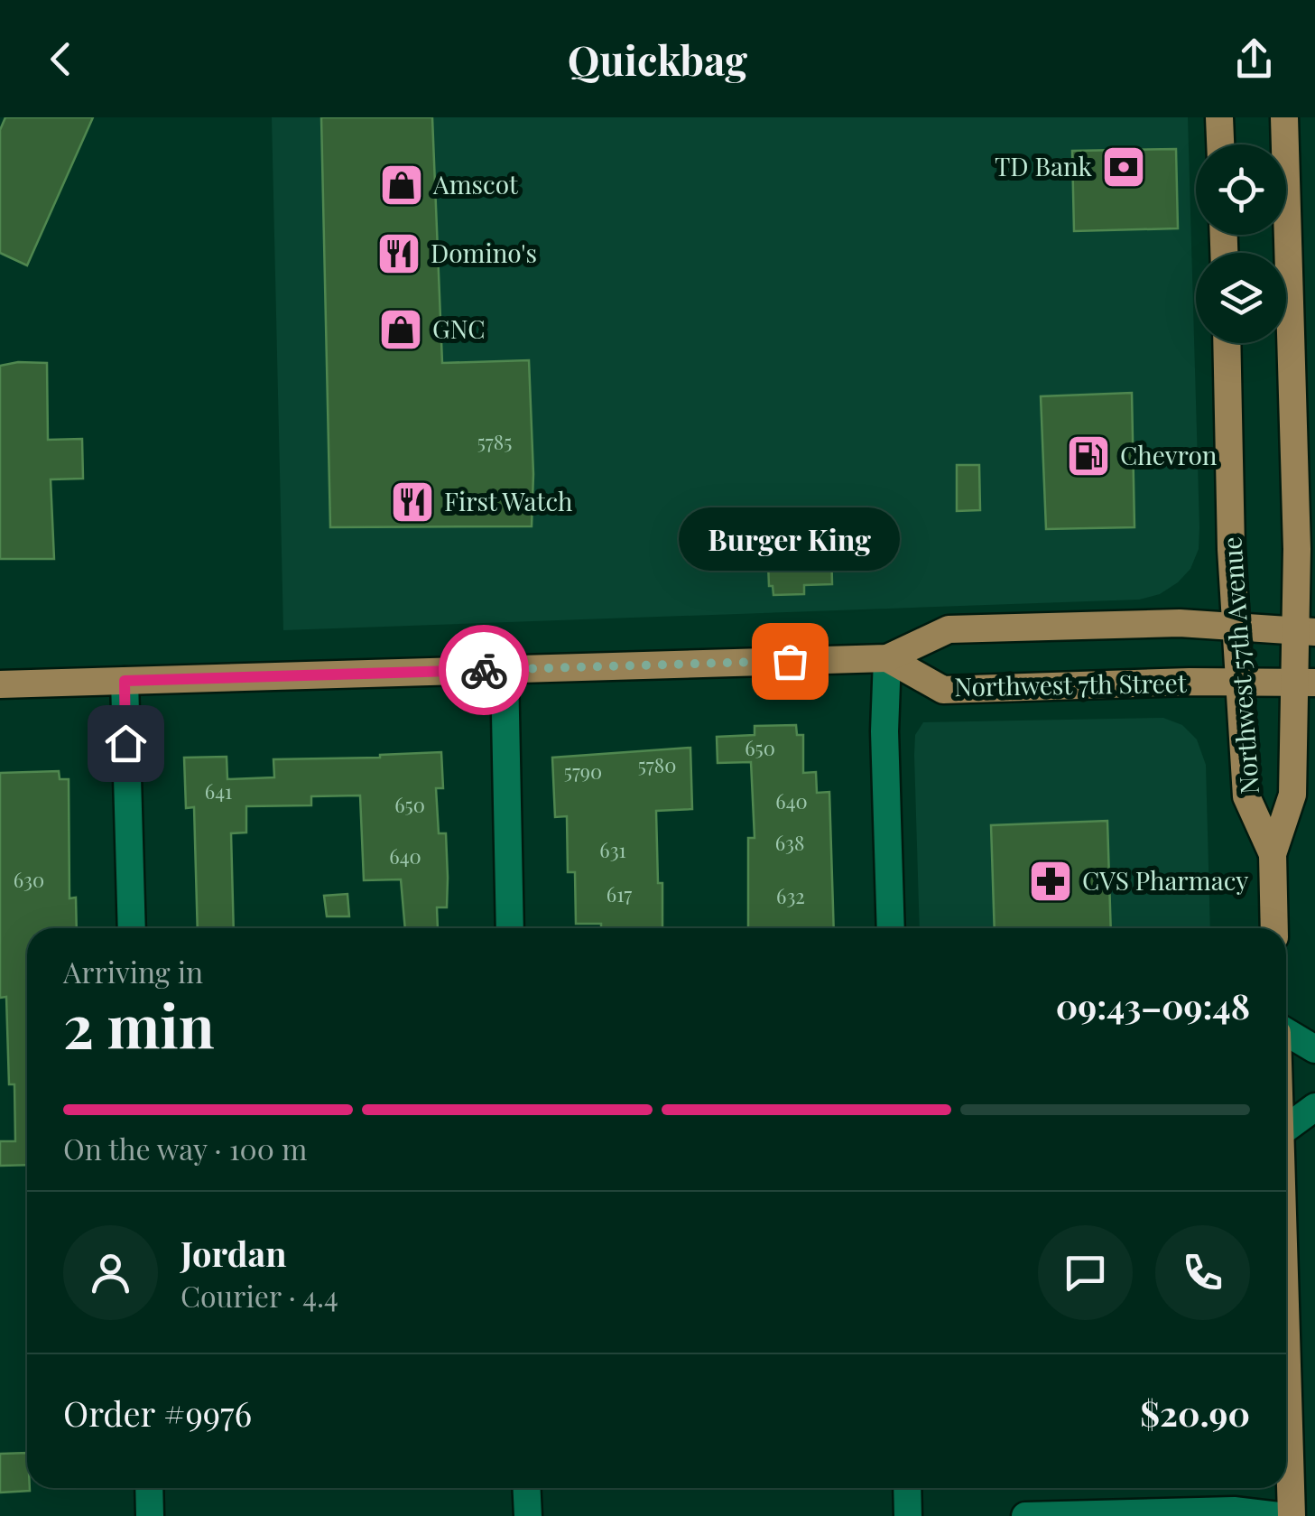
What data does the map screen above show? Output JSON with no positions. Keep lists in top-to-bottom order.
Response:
{
  "streets": {
    "main road": ["Northwest 57th Avenue", "Northwest 7th Street"]
  },
  "crossings": [
    ["Northwest 57th Avenue", "Northwest 7th Street"]
  ],
  "places": {
    "bank": ["TD Bank"],
    "shop": ["Amscot", "GNC"],
    "restaurant": ["Domino's", "First Watch"],
    "fuel station": ["Chevron"],
    "other": ["Burger King"],
    "pharmacy": ["CVS Pharmacy"]
  },
  "house_numbers": [
    "5785",
    "650",
    "5780",
    "5790",
    "641",
    "640",
    "650",
    "638",
    "631",
    "640",
    "630",
    "617",
    "632"
  ],
  "page": {
    "header": "Quickbag",
    "bubble": "Burger King",
    "heading": ["2 min", "Arriving in", "09:43–09:48"],
    "panel": [
      "Jordan",
      "Courier · 4.4",
      "Order #9976",
      "$20.90"
    ],
    "bar": "On the way · 100 m"
  }
}
